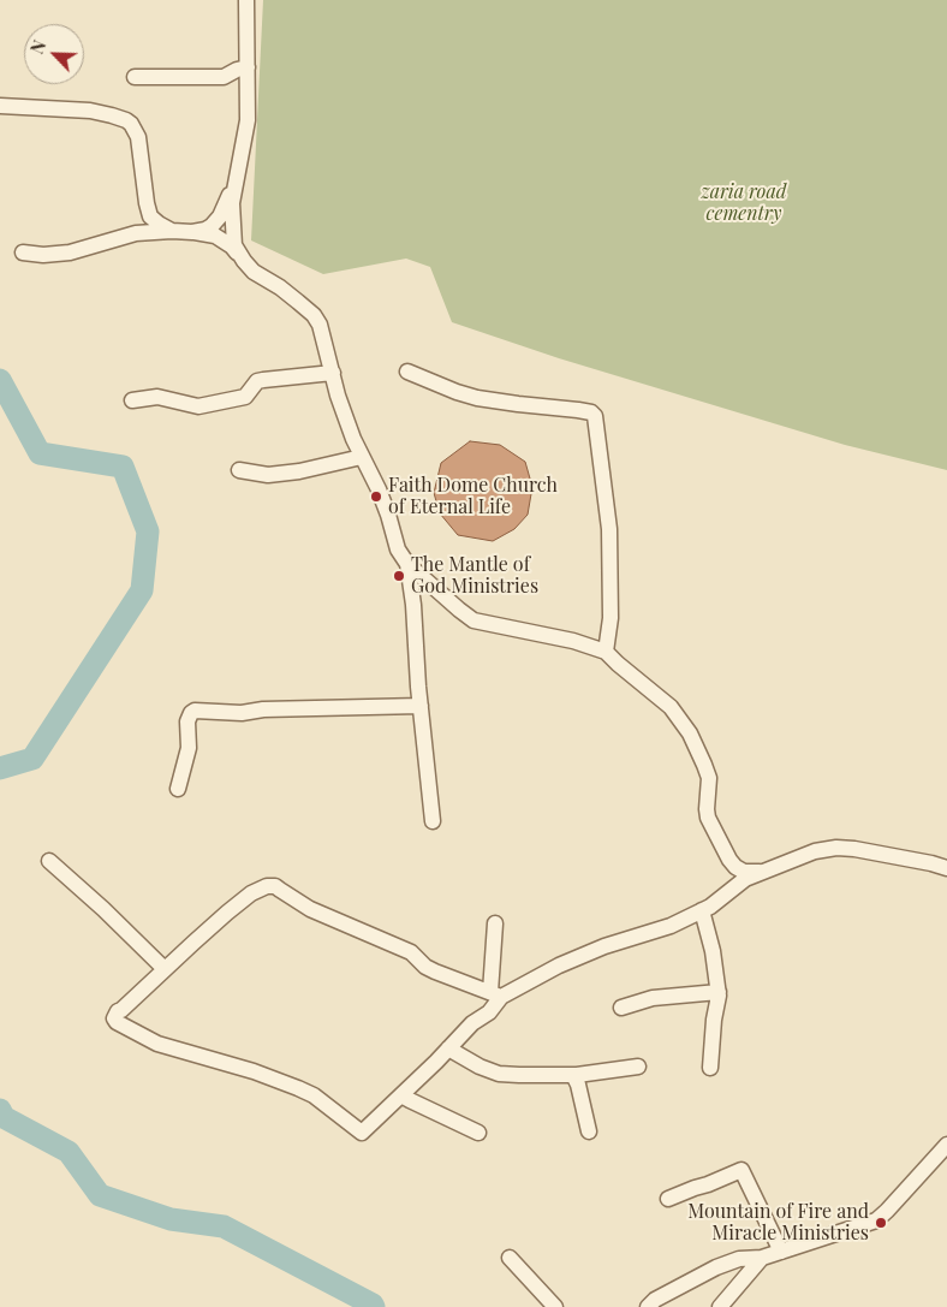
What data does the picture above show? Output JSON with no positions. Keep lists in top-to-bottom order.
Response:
{
  "parks": ["zaria road cementry"],
  "places": ["Faith Dome Church of Eternal Life", "The Mantle of God Ministries", "Mountain of Fire and Miracle Ministries"],
  "north": "top left"
}
